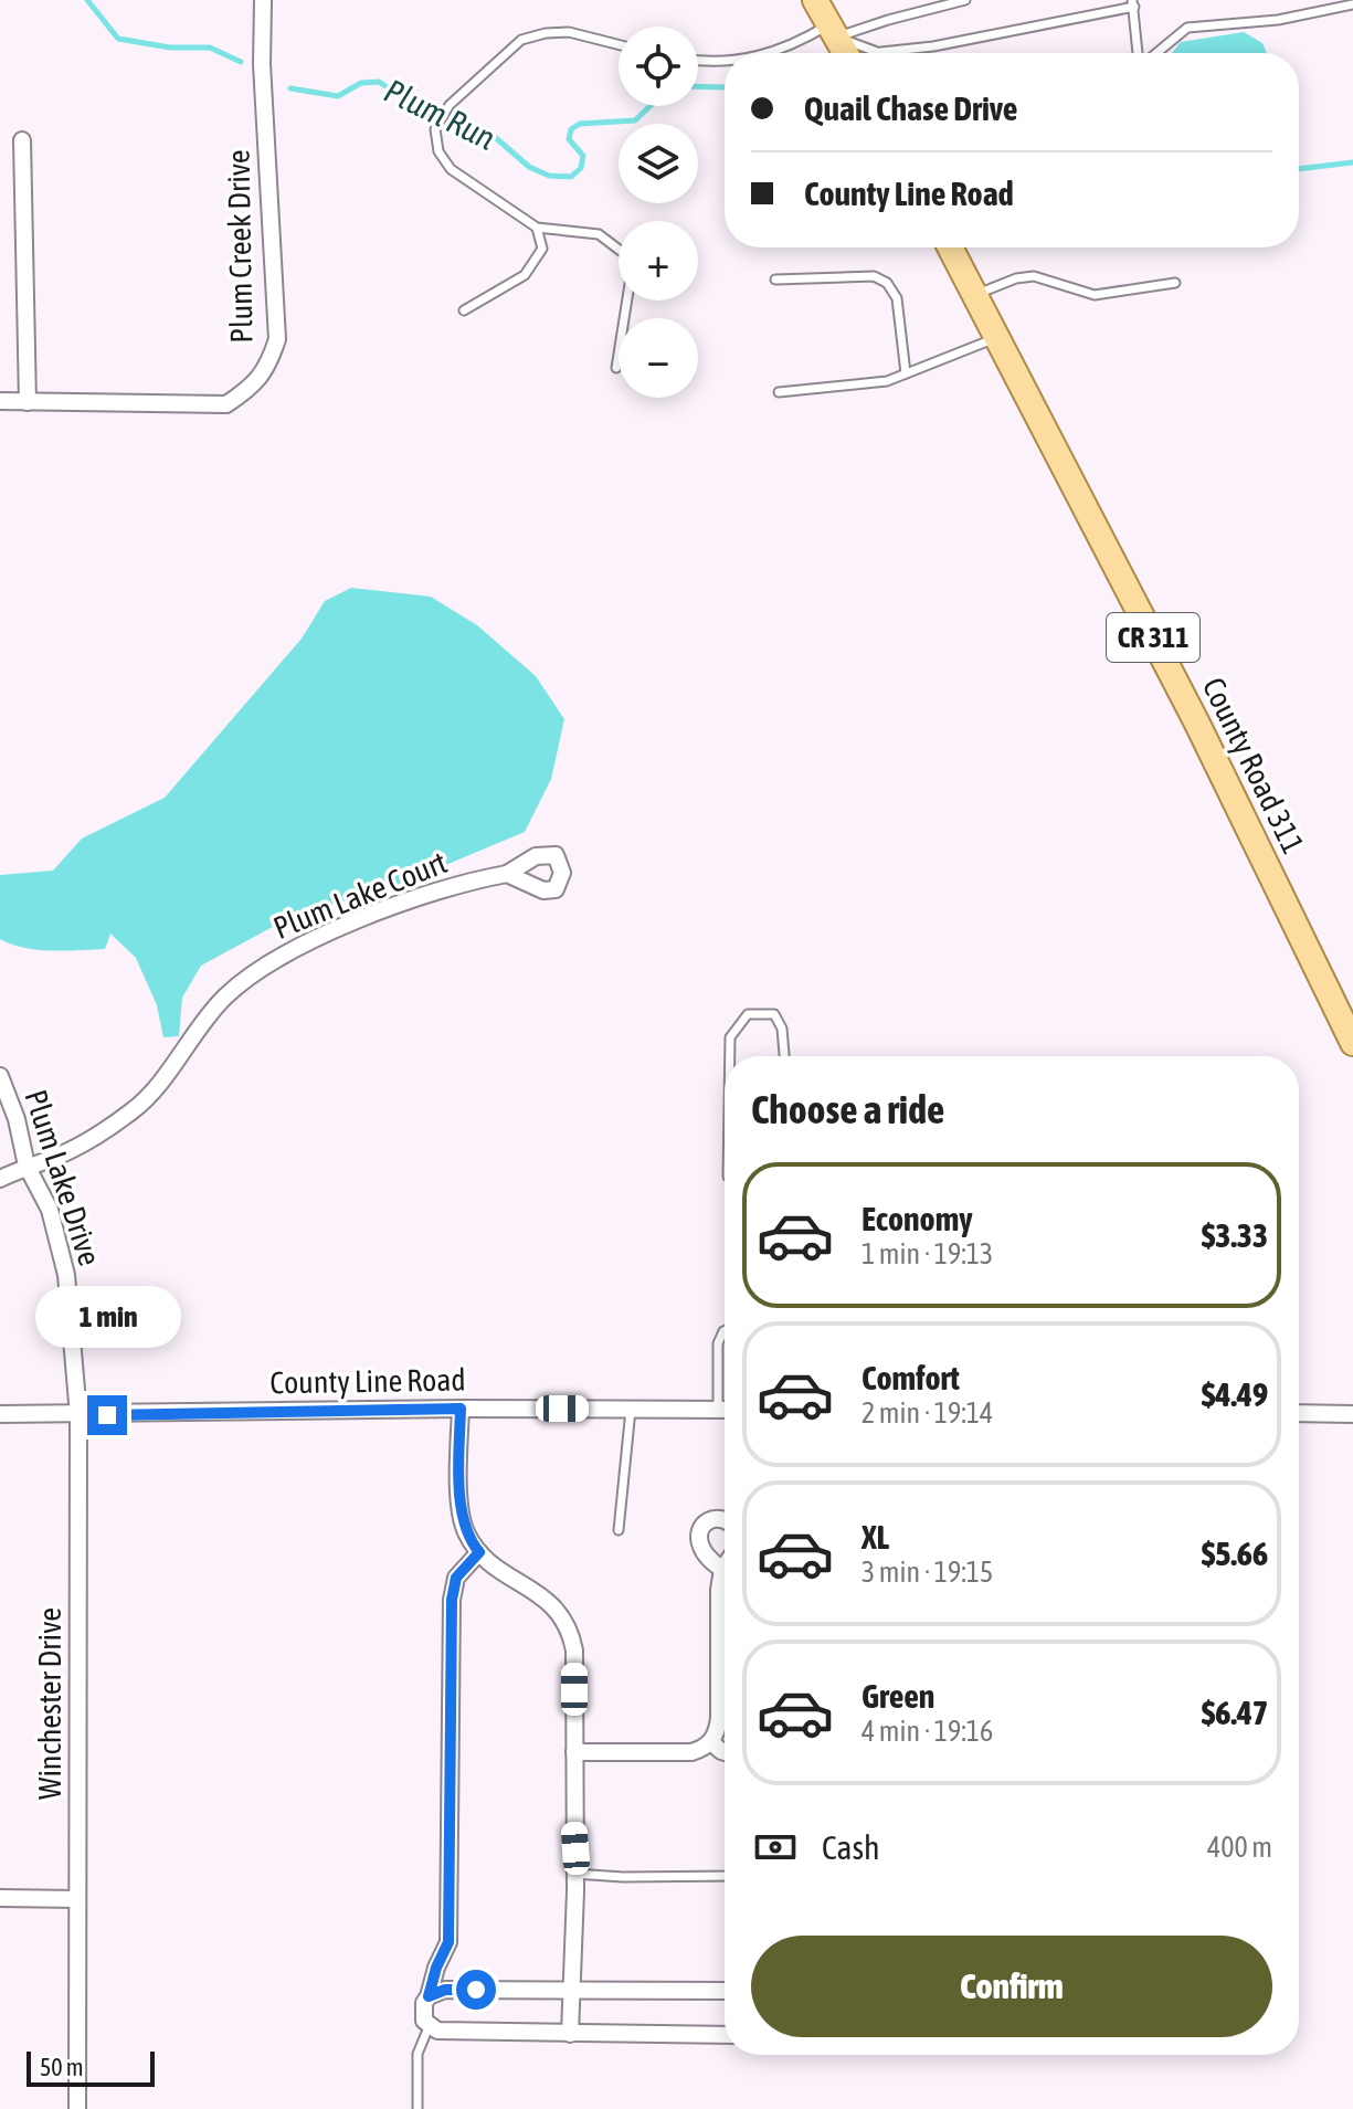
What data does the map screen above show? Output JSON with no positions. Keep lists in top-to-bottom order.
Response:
{
  "streets": {
    "main road": ["CR 311", "County Road 311"],
    "street": [
      "Plum Creek Drive",
      "Plum Lake Court",
      "Plum Lake Drive",
      "County Line Road",
      "Winchester Drive"
    ]
  },
  "crossings": [
    ["Plum Lake Court", "Plum Lake Drive"],
    ["Plum Lake Drive", "Winchester Drive"],
    ["County Line Road", "Winchester Drive"]
  ],
  "water": ["Plum Run"],
  "scale_bar": "50 m",
  "page": {
    "map_buttons": ["+", "−"],
    "banner": ["Quail Chase Drive", "County Line Road"],
    "heading": "Choose a ride",
    "list": [
      {
        "name": "Economy",
        "note": "1 min · 19:13",
        "value": "$3.33"
      },
      {
        "name": "Comfort",
        "note": "2 min · 19:14",
        "value": "$4.49"
      },
      {
        "name": "XL",
        "note": "3 min · 19:15",
        "value": "$5.66"
      },
      {
        "name": "Green",
        "note": "4 min · 19:16",
        "value": "$6.47"
      }
    ],
    "bubble": "1 min",
    "pay": ["Cash", "400 m"],
    "buttons": "Confirm",
    "scale": "50 m"
  }
}
